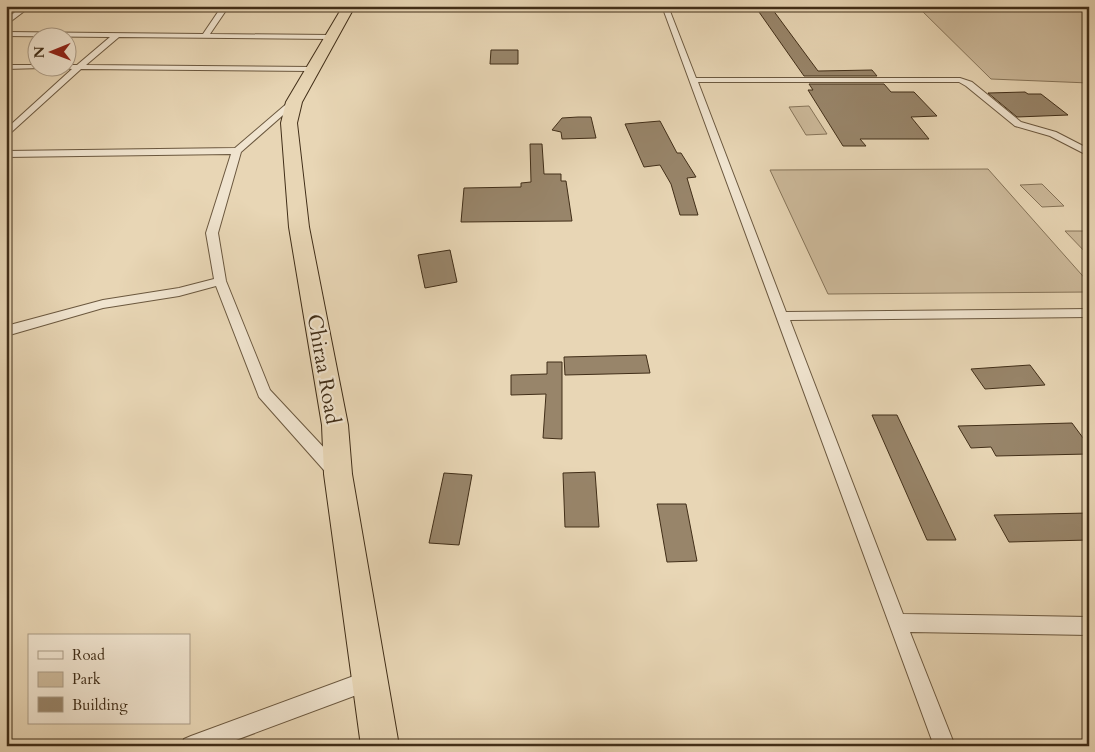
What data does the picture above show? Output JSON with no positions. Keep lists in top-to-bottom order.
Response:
{
  "streets": {
    "highway": ["Chiraa Road"]
  },
  "legend": ["Road", "Park", "Building"],
  "north": "left"
}
